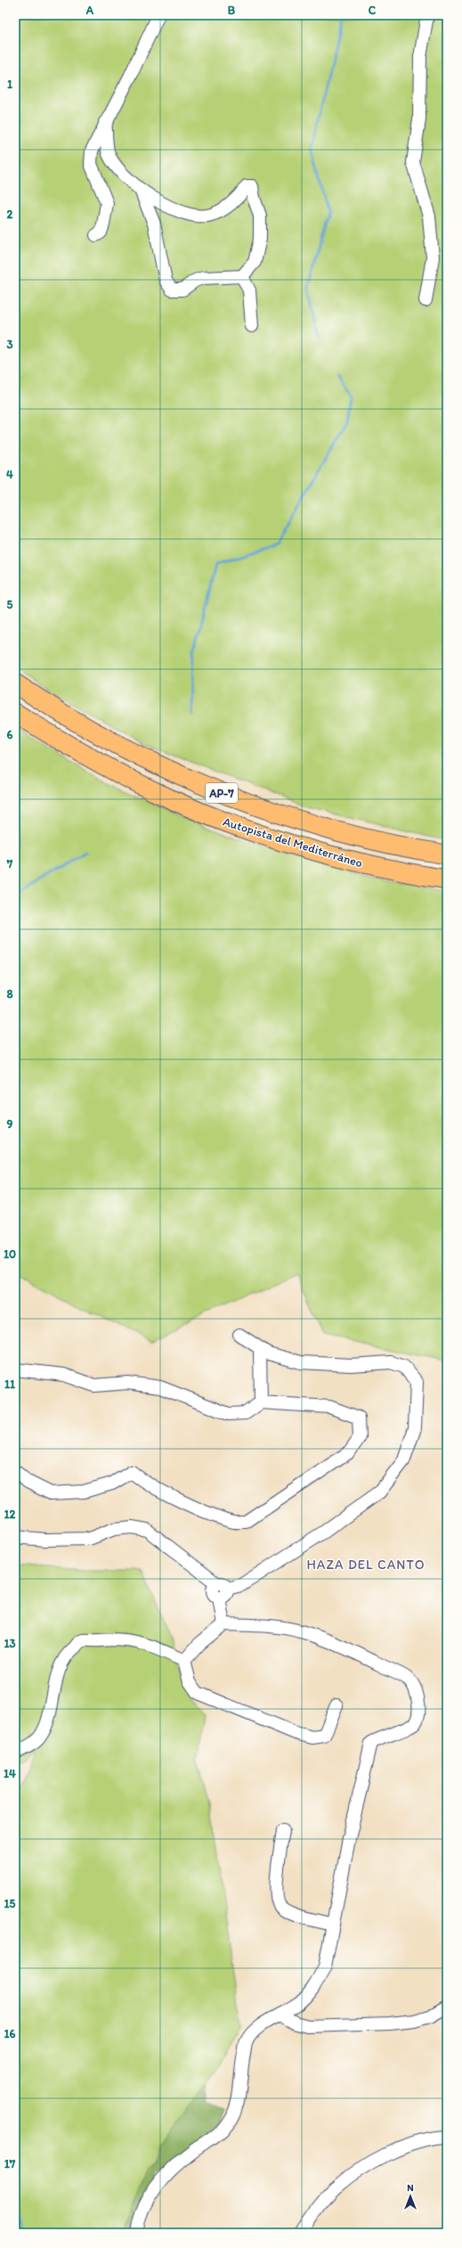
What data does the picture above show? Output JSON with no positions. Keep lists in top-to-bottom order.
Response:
{
  "streets": {
    "highway": ["AP-7", "Autopista del Mediterráneo"]
  },
  "districts": ["HAZA DEL CANTO"],
  "north": "top",
  "grid": {
    "columns": ["A", "B", "C"],
    "rows": [
      "1",
      "2",
      "3",
      "4",
      "5",
      "6",
      "7",
      "8",
      "9",
      "10",
      "11",
      "12",
      "13",
      "14",
      "15",
      "16",
      "17"
    ]
  }
}
